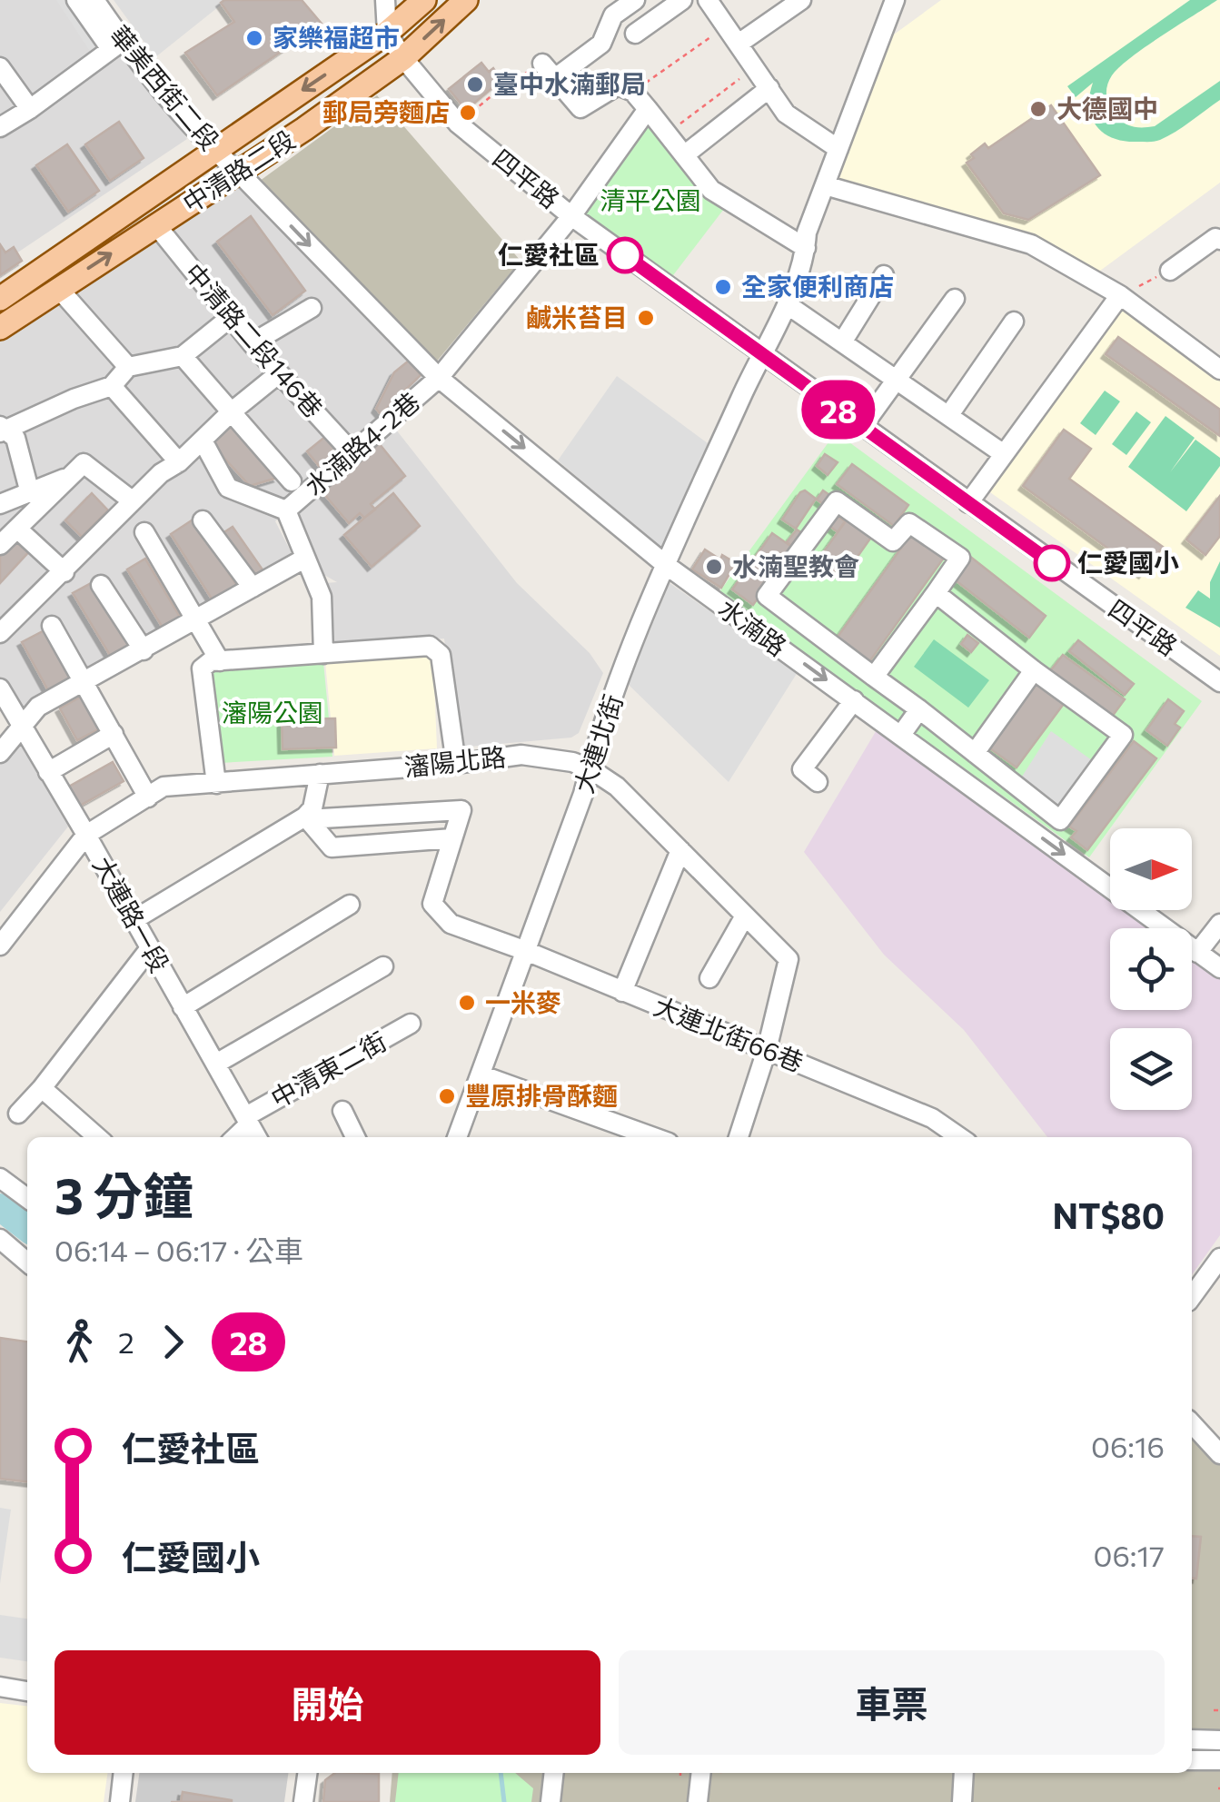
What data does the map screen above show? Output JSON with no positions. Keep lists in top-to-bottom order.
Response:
{
  "streets": {
    "main road": ["中清路二段"],
    "street": [
      "華美西街二段",
      "四平路",
      "中清路二段146巷",
      "水湳路4-2巷",
      "水湳路",
      "大連北街",
      "瀋陽北路",
      "大連路一段",
      "大連北街66巷",
      "中清東二街"
    ]
  },
  "crossings": [
    ["華美西街二段", "中清路二段"],
    ["華美西街二段", "水湳路"],
    ["中清路二段", "四平路"],
    ["中清路二段", "中清路二段146巷"],
    ["中清路二段", "水湳路"],
    ["四平路", "水湳路4-2巷"],
    ["四平路", "大連北街"],
    ["中清路二段146巷", "水湳路4-2巷"],
    ["水湳路4-2巷", "水湳路"],
    ["水湳路", "大連北街"],
    ["大連北街", "瀋陽北路"],
    ["大連北街", "大連北街66巷"],
    ["瀋陽北路", "大連路一段"],
    ["大連路一段", "中清東二街"]
  ],
  "one_way": ["水湳路"],
  "parks": ["清平公園", "瀋陽公園"],
  "places": [
    "家樂福超市",
    "臺中水湳郵局",
    "大德國中",
    "郵局旁麵店",
    "仁愛社區",
    "全家便利商店",
    "鹹米苔目",
    "仁愛國小",
    "水湳聖教會",
    "一米麥",
    "豐原排骨酥麵"
  ],
  "lines": ["bus line 28"],
  "north": "right",
  "page": {
    "on_map": "28",
    "heading": ["3 分鐘", "06:14 – 06:17 · 公車", "NT$80"],
    "legs": ["2", "28"],
    "list": [
      {
        "name": "仁愛社區",
        "value": "06:16"
      },
      {
        "name": "仁愛國小",
        "value": "06:17"
      }
    ],
    "buttons": ["開始", "車票"]
  }
}
